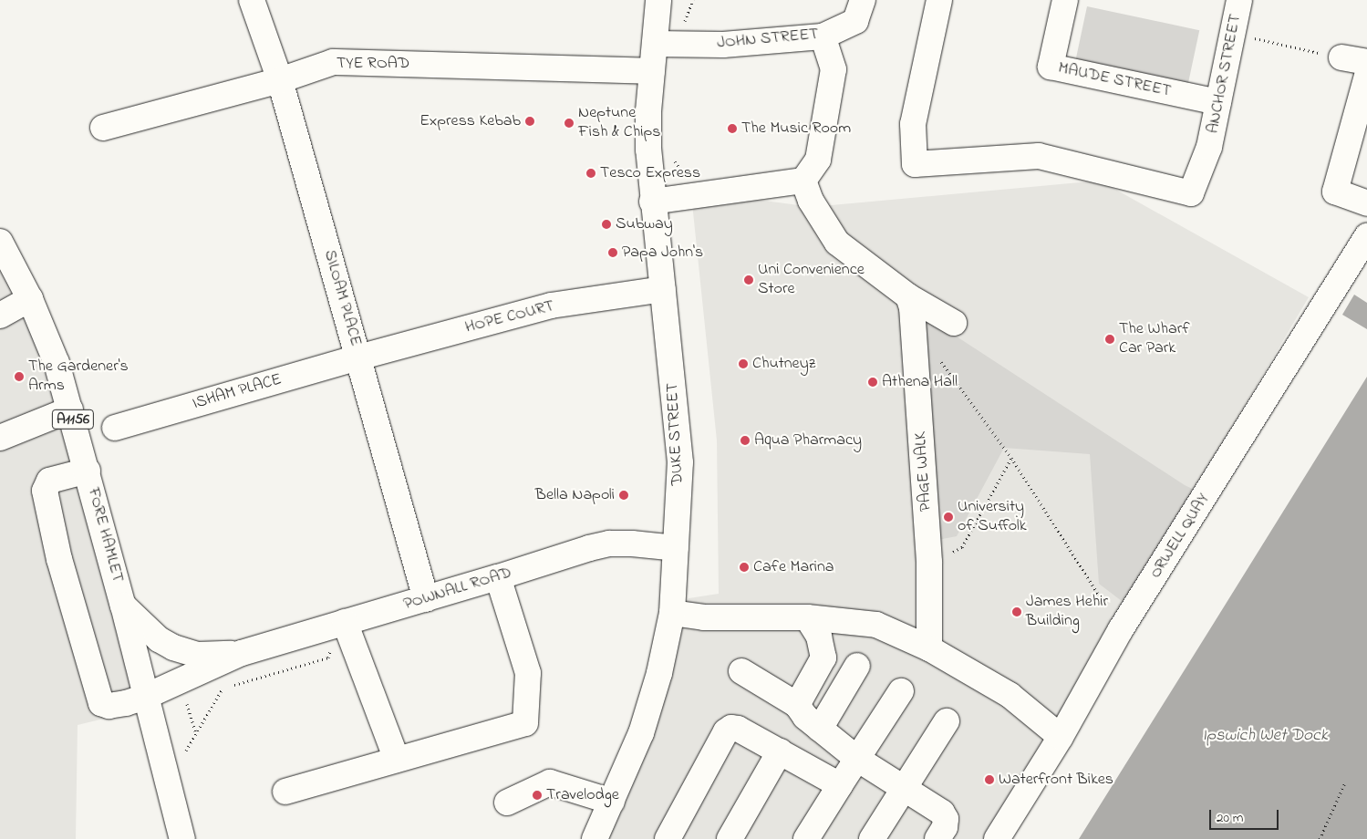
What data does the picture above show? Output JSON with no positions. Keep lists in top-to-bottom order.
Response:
{
  "streets": {
    "street": [
      "JOHN STREET",
      "TYE ROAD",
      "ANCHOR STREET",
      "MAUDE STREET",
      "SILOAM PLACE",
      "HOPE COURT",
      "ISHAM PLACE",
      "A1156",
      "DUKE STREET",
      "PAGE WALK",
      "FORE HAMLET",
      "ORWELL QUAY",
      "POWNALL ROAD"
    ]
  },
  "crossings": [
    ["JOHN STREET", "DUKE STREET"],
    ["TYE ROAD", "SILOAM PLACE"],
    ["TYE ROAD", "DUKE STREET"],
    ["ANCHOR STREET", "MAUDE STREET"],
    ["SILOAM PLACE", "HOPE COURT"],
    ["SILOAM PLACE", "ISHAM PLACE"],
    ["SILOAM PLACE", "POWNALL ROAD"],
    ["HOPE COURT", "ISHAM PLACE"],
    ["HOPE COURT", "DUKE STREET"],
    ["DUKE STREET", "POWNALL ROAD"],
    ["FORE HAMLET", "POWNALL ROAD"]
  ],
  "water": ["Ipswich Wet Dock"],
  "places": [
    "Express Kebab",
    "Neptune Fish & Chips",
    "The Music Room",
    "Tesco Express",
    "Subway",
    "Papa John's",
    "Uni Convenience Store",
    "The Wharf Car Park",
    "Chutneyz",
    "The Gardener's Arms",
    "Athena Hall",
    "Aqua Pharmacy",
    "Bella Napoli",
    "University of Suffolk",
    "Cafe Marina",
    "James Hehir Building",
    "Waterfront Bikes",
    "Travelodge"
  ],
  "scale_bar": "20 m"
}
